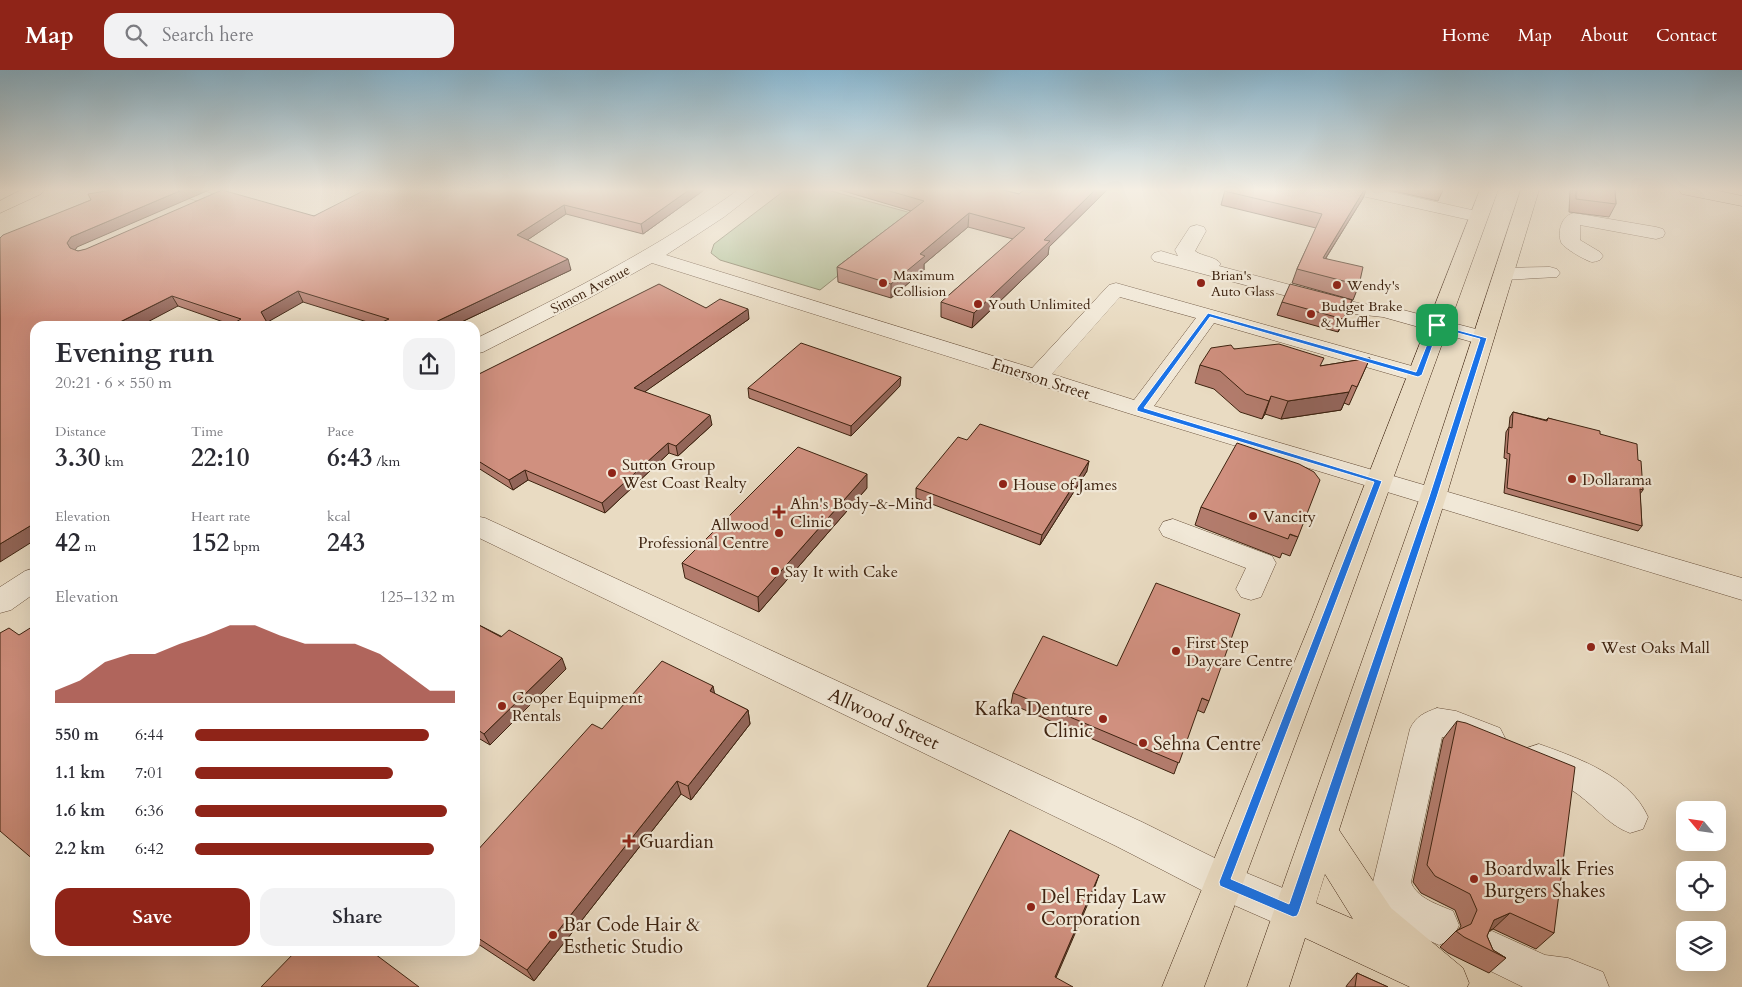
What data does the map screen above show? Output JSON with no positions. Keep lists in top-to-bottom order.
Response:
{
  "streets": {
    "street": ["Simon Avenue", "Emerson Street", "Allwood Street"]
  },
  "crossings": [
    ["Simon Avenue", "Emerson Street"]
  ],
  "places": {
    "other": [
      "Maximum Collision",
      "Brian's Auto Glass",
      "Wendy's",
      "Youth Unlimited",
      "Budget Brake & Muffler",
      "Sutton Group West Coast Realty",
      "Dollarama",
      "House of James",
      "Vancity",
      "Allwood Professional Centre",
      "Say It with Cake",
      "West Oaks Mall",
      "First Step Daycare Centre",
      "Cooper Equipment Rentals",
      "Kafka Denture Clinic",
      "Sehna Centre",
      "Boardwalk Fries Burgers Shakes",
      "Del Friday Law Corporation",
      "Bar Code Hair & Esthetic Studio"
    ],
    "health": ["Ahn's Body-&-Mind Clinic", "Guardian"]
  },
  "north": "top left",
  "page": {
    "header": "Map",
    "search": "Search here",
    "nav": [
      "Home",
      "Map",
      "About",
      "Contact"
    ],
    "heading": ["Evening run", "20:21 · 6 × 550 m"],
    "stats": [
      ["Distance", "3.30 km"],
      ["Time", "22:10"],
      ["Pace", "6:43 /km"],
      ["Elevation", "42 m"],
      ["Heart rate", "152 bpm"],
      ["kcal", "243"]
    ],
    "chart": ["Elevation", "125–132 m"],
    "list": [
      {
        "name": "550 m",
        "note": "6:44"
      },
      {
        "name": "1.1 km",
        "note": "7:01"
      },
      {
        "name": "1.6 km",
        "note": "6:36"
      },
      {
        "name": "2.2 km",
        "note": "6:42"
      }
    ],
    "buttons": ["Save", "Share"]
  }
}
